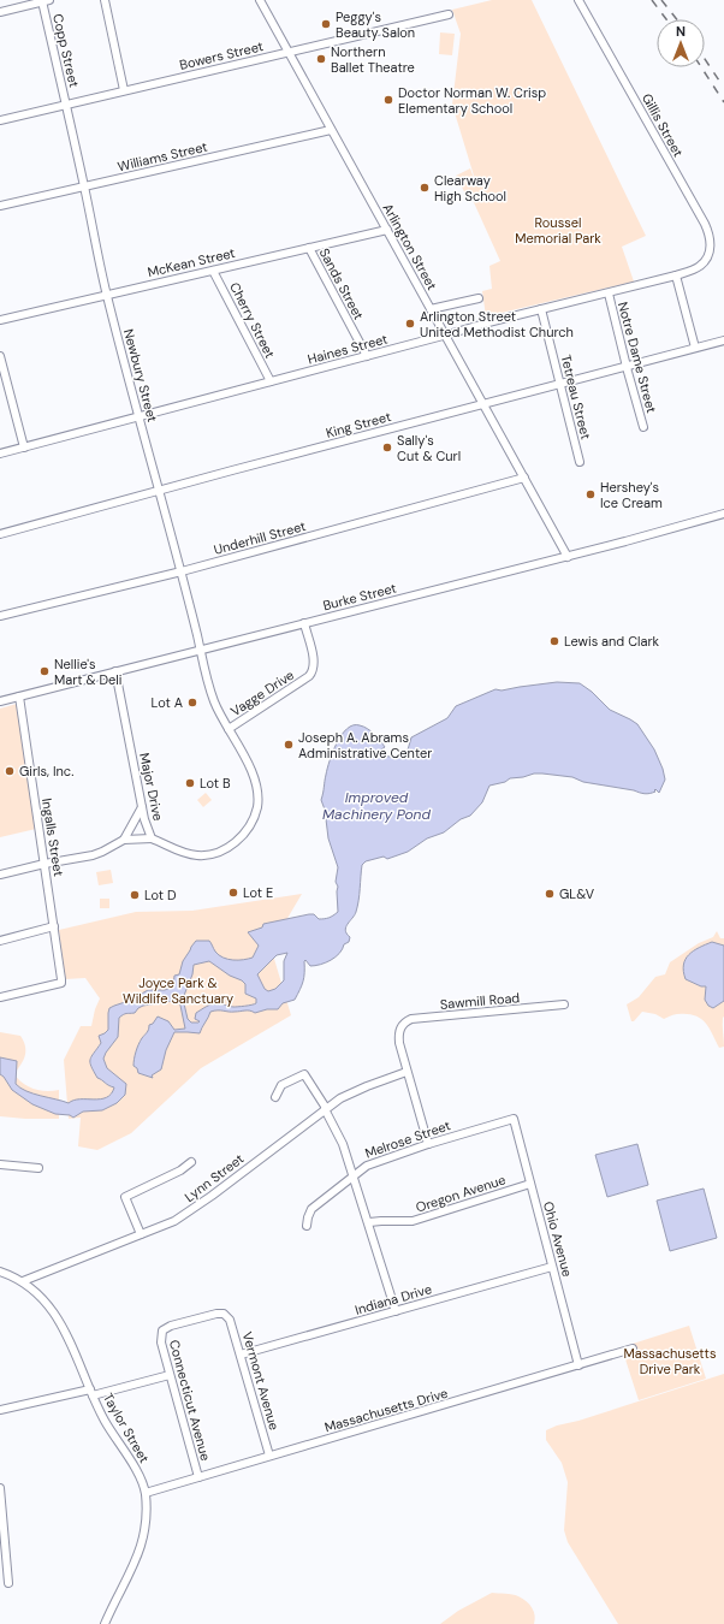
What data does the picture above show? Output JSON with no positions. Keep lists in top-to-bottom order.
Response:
{
  "streets": {
    "street": [
      "Copp Street",
      "Bowers Street",
      "Gillis Street",
      "Williams Street",
      "Arlington Street",
      "McKean Street",
      "Sands Street",
      "Cherry Street",
      "Haines Street",
      "Notre Dame Street",
      "Newbury Street",
      "Tetreau Street",
      "King Street",
      "Underhill Street",
      "Burke Street",
      "Vagge Drive",
      "Major Drive",
      "Ingalls Street",
      "Sawmill Road",
      "Melrose Street",
      "Lynn Street",
      "Oregon Avenue",
      "Ohio Avenue",
      "Indiana Drive",
      "Vermont Avenue",
      "Connecticut Avenue",
      "Massachusetts Drive",
      "Taylor Street"
    ]
  },
  "crossings": [
    ["Copp Street", "Bowers Street"],
    ["Copp Street", "Newbury Street"],
    ["Bowers Street", "Arlington Street"],
    ["Bowers Street", "Newbury Street"],
    ["Gillis Street", "Haines Street"],
    ["Williams Street", "Arlington Street"],
    ["Williams Street", "Newbury Street"],
    ["Arlington Street", "McKean Street"],
    ["Arlington Street", "Haines Street"],
    ["Arlington Street", "King Street"],
    ["Arlington Street", "Underhill Street"],
    ["Arlington Street", "Burke Street"],
    ["McKean Street", "Sands Street"],
    ["McKean Street", "Cherry Street"],
    ["McKean Street", "Newbury Street"],
    ["Sands Street", "Haines Street"],
    ["Cherry Street", "Haines Street"],
    ["Haines Street", "Notre Dame Street"],
    ["Haines Street", "Newbury Street"],
    ["Haines Street", "Tetreau Street"],
    ["Notre Dame Street", "King Street"],
    ["Newbury Street", "King Street"],
    ["Newbury Street", "Underhill Street"],
    ["Newbury Street", "Burke Street"],
    ["Newbury Street", "Major Drive"],
    ["Tetreau Street", "King Street"],
    ["Burke Street", "Vagge Drive"],
    ["Burke Street", "Major Drive"],
    ["Burke Street", "Ingalls Street"],
    ["Vagge Drive", "Major Drive"],
    ["Sawmill Road", "Lynn Street"],
    ["Melrose Street", "Ohio Avenue"],
    ["Lynn Street", "Taylor Street"],
    ["Oregon Avenue", "Ohio Avenue"],
    ["Ohio Avenue", "Indiana Drive"],
    ["Ohio Avenue", "Massachusetts Drive"],
    ["Indiana Drive", "Vermont Avenue"],
    ["Vermont Avenue", "Connecticut Avenue"],
    ["Vermont Avenue", "Massachusetts Drive"],
    ["Connecticut Avenue", "Massachusetts Drive"],
    ["Massachusetts Drive", "Taylor Street"]
  ],
  "water": ["Improved Machinery Pond"],
  "parks": ["Roussel Memorial Park", "Joyce Park & Wildlife Sanctuary", "Massachusetts Drive Park"],
  "places": [
    "Peggy's Beauty Salon",
    "Northern Ballet Theatre",
    "Doctor Norman W. Crisp Elementary School",
    "Clearway High School",
    "Arlington Street United Methodist Church",
    "Sally's Cut & Curl",
    "Hershey's Ice Cream",
    "Lewis and Clark",
    "Nellie's Mart & Deli",
    "Lot A",
    "Joseph A. Abrams Administrative Center",
    "Girls, Inc.",
    "Lot B",
    "Lot E",
    "GL&V",
    "Lot D"
  ],
  "north": "top"
}
